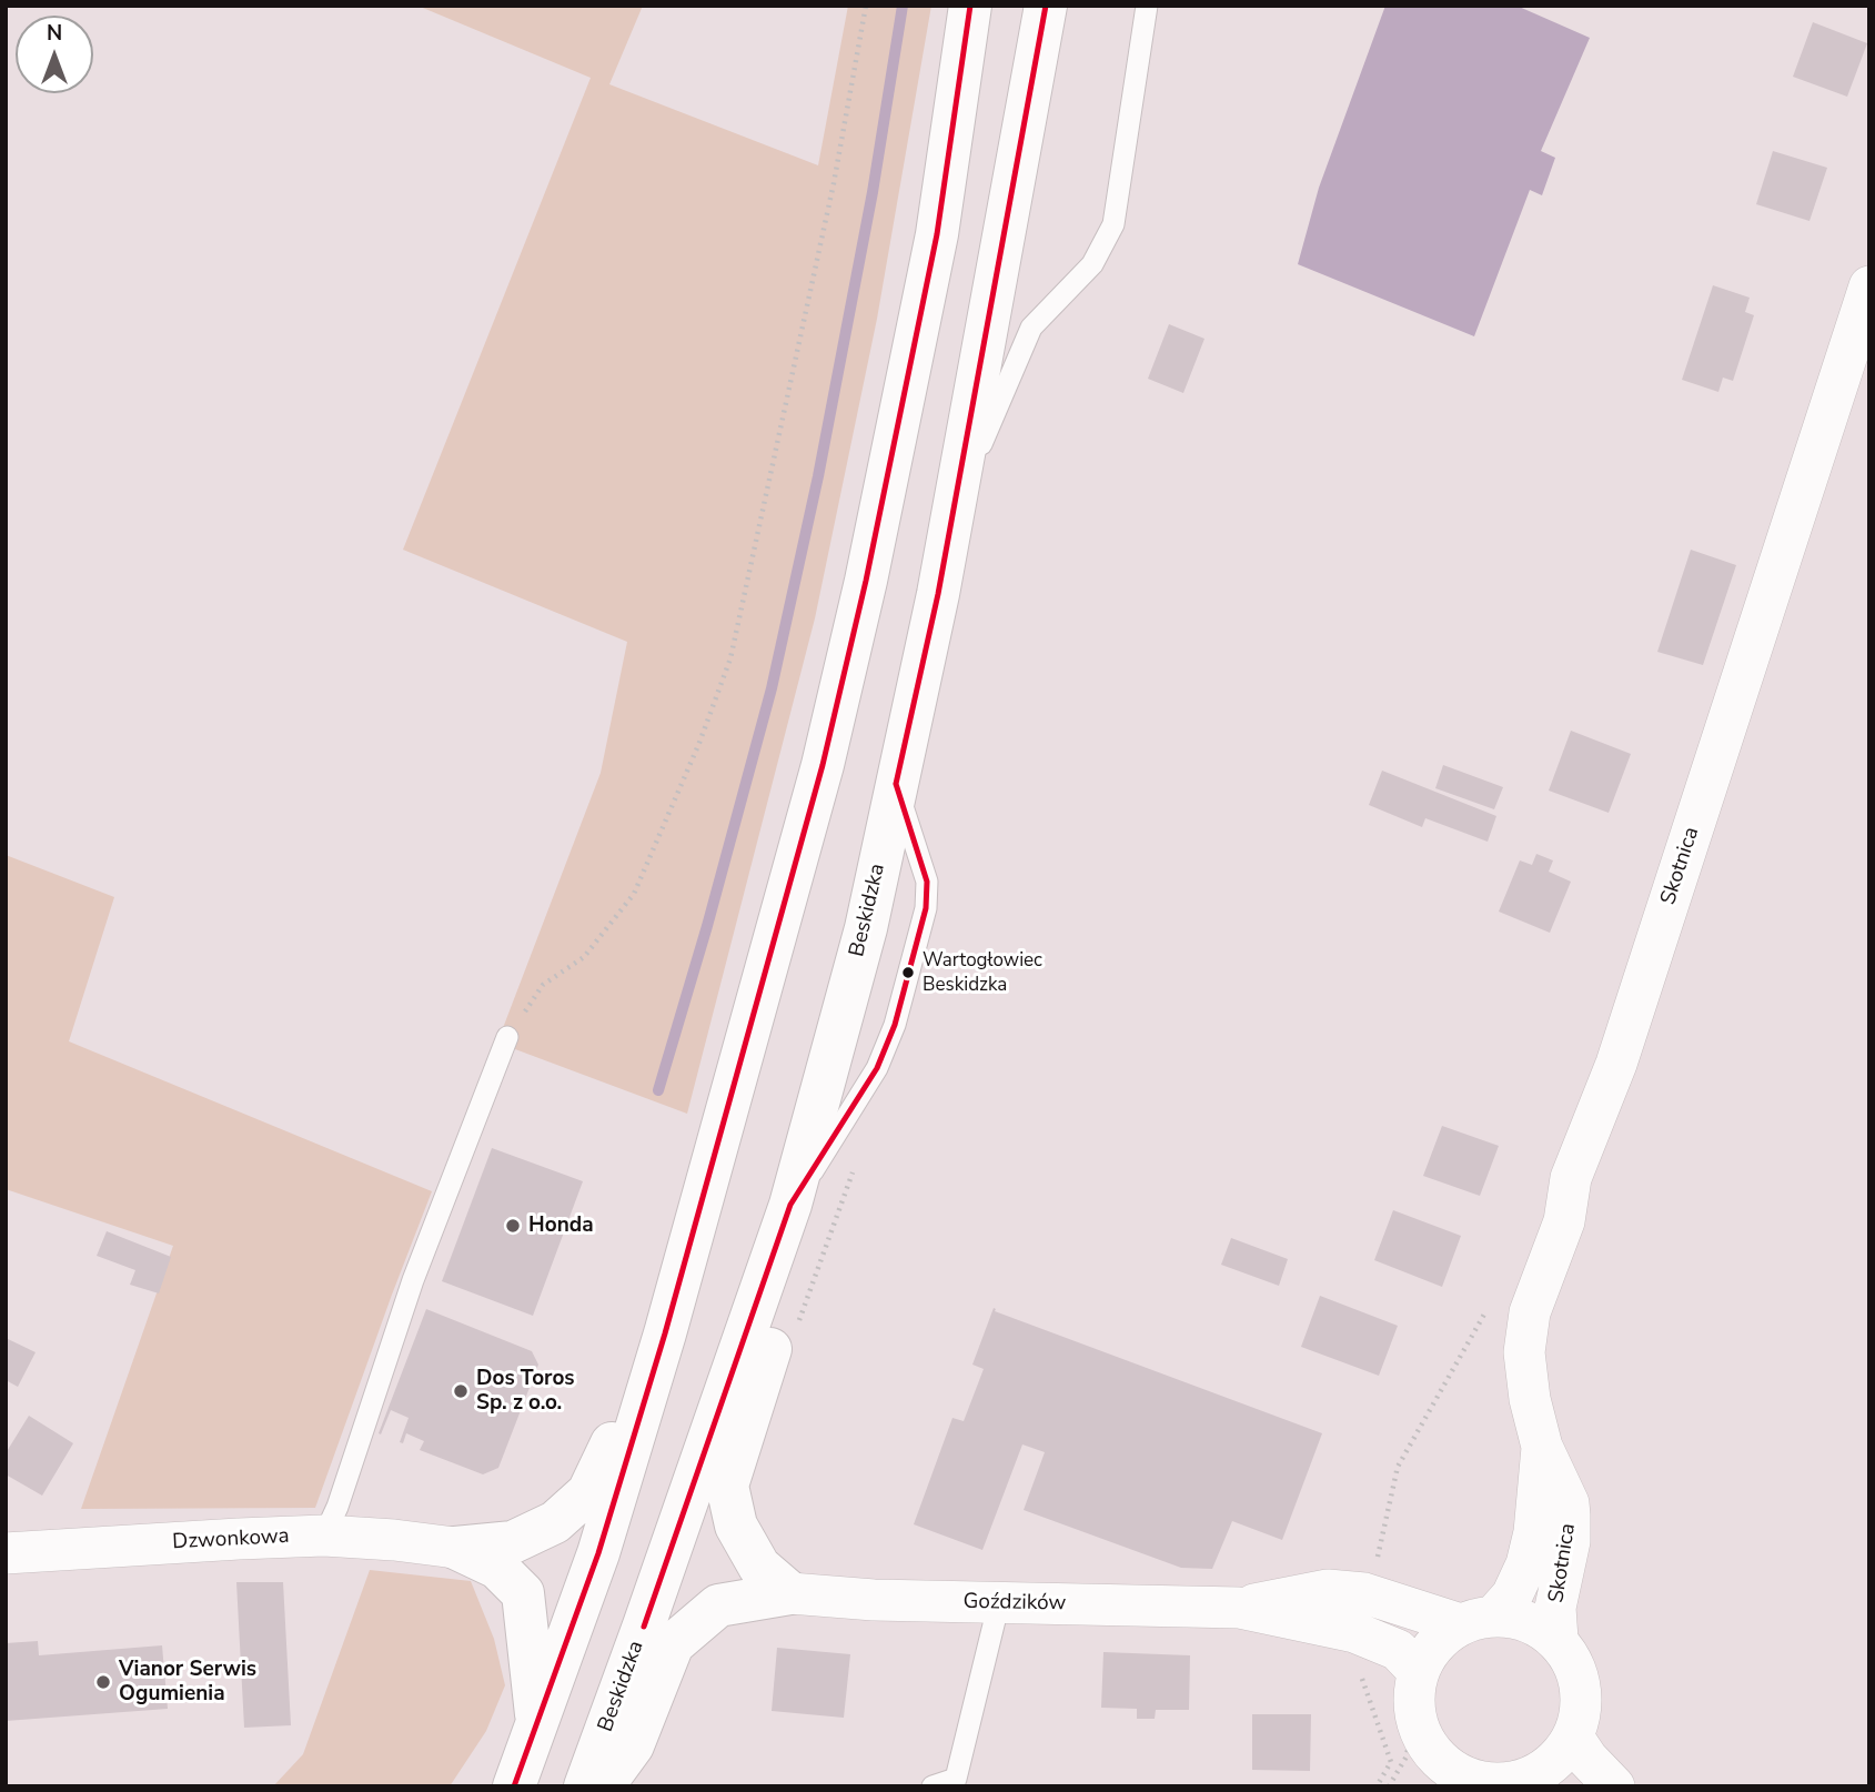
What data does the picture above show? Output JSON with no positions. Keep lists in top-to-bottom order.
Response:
{
  "streets": {
    "highway": ["Beskidzka"],
    "street": ["Skotnica", "Dzwonkowa", "Goździków"]
  },
  "crossings": [
    ["Skotnica", "Goździków"]
  ],
  "places": [
    "Wartogłowiec Beskidzka",
    "Honda",
    "Dos Toros Sp. z o.o.",
    "Vianor Serwis Ogumienia"
  ],
  "north": "top"
}
